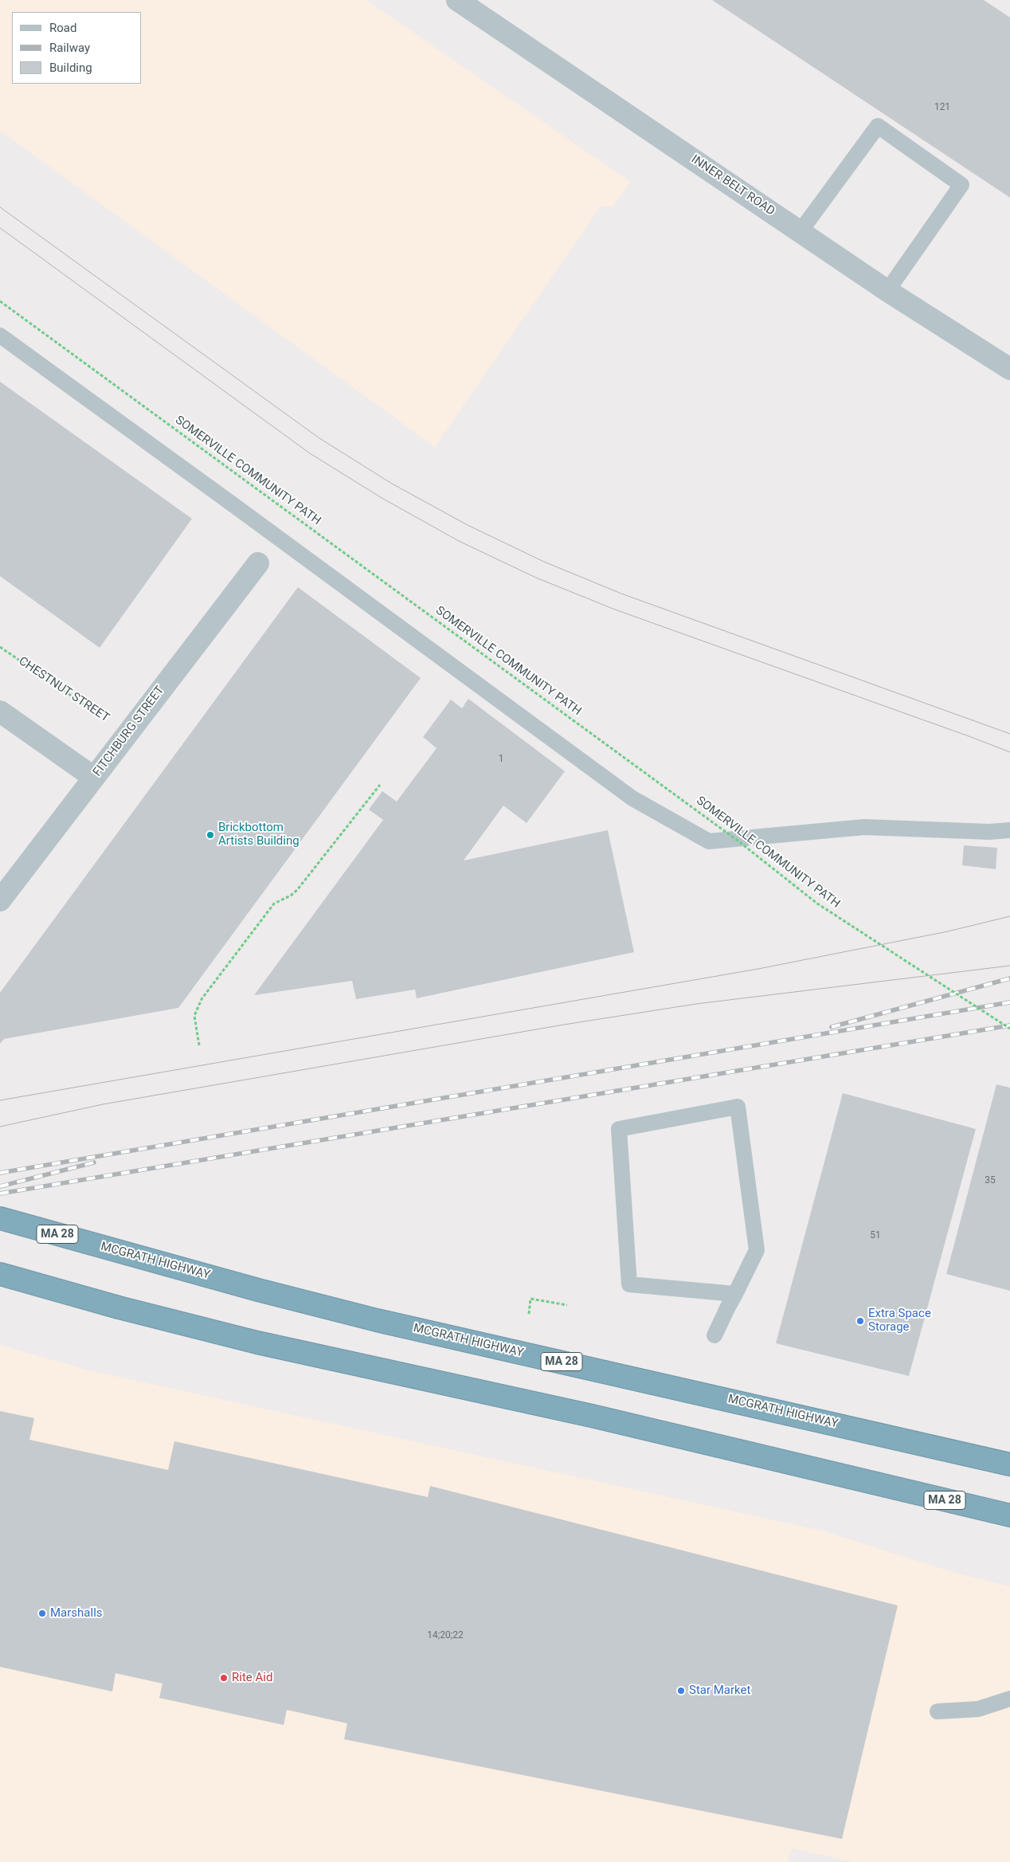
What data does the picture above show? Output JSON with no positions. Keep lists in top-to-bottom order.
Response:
{
  "streets": {
    "highway": ["MA 28", "MCGRATH HIGHWAY"],
    "street": ["INNER BELT ROAD", "FITCHBURG STREET"],
    "path": ["SOMERVILLE COMMUNITY PATH", "CHESTNUT STREET"]
  },
  "crossings": [
    ["CHESTNUT STREET", "FITCHBURG STREET"]
  ],
  "places": [
    "Brickbottom Artists Building",
    "Extra Space Storage",
    "Marshalls",
    "Rite Aid",
    "Star Market"
  ],
  "house_numbers": [
    "121",
    "1",
    "35",
    "51",
    "14;20;22"
  ],
  "legend": ["Road", "Railway", "Building"]
}
